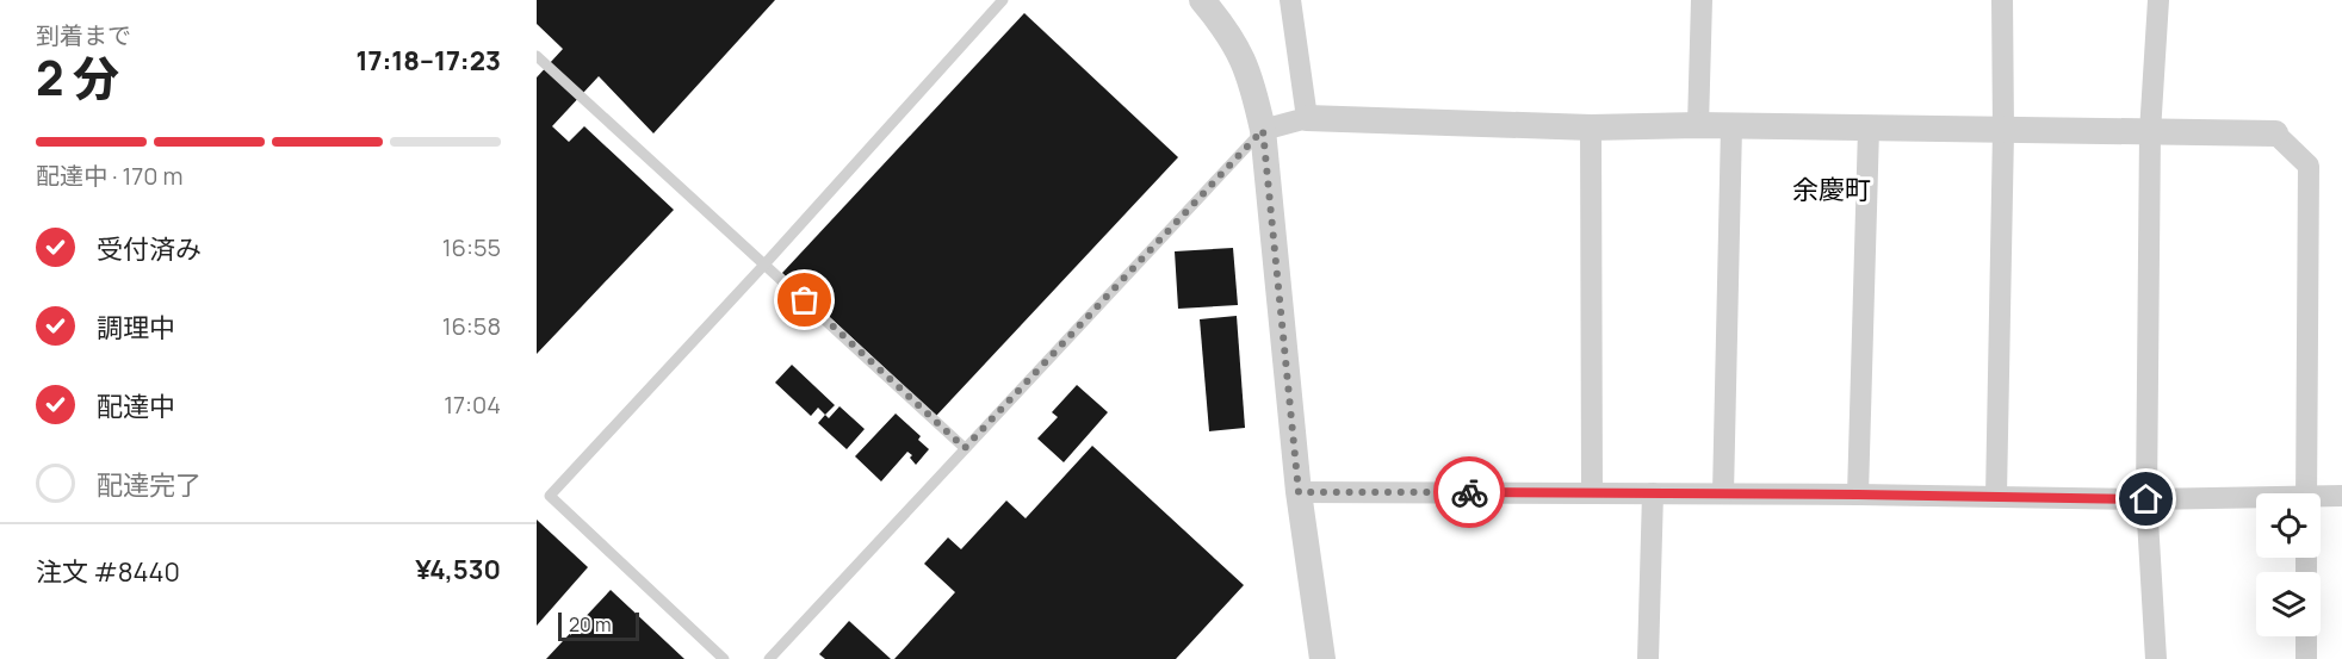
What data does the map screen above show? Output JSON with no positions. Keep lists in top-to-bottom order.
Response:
{
  "districts": ["余慶町"],
  "scale_bar": "20 m",
  "page": {
    "heading": ["2 分", "到着まで", "17:18–17:23"],
    "panel": ["注文 #8440", "¥4,530"],
    "bar": "配達中 · 170 m",
    "list": [
      ["受付済み", "16:55"],
      ["調理中", "16:58"],
      ["配達中", "17:04"],
      "配達完了"
    ],
    "scale": "20 m"
  }
}
